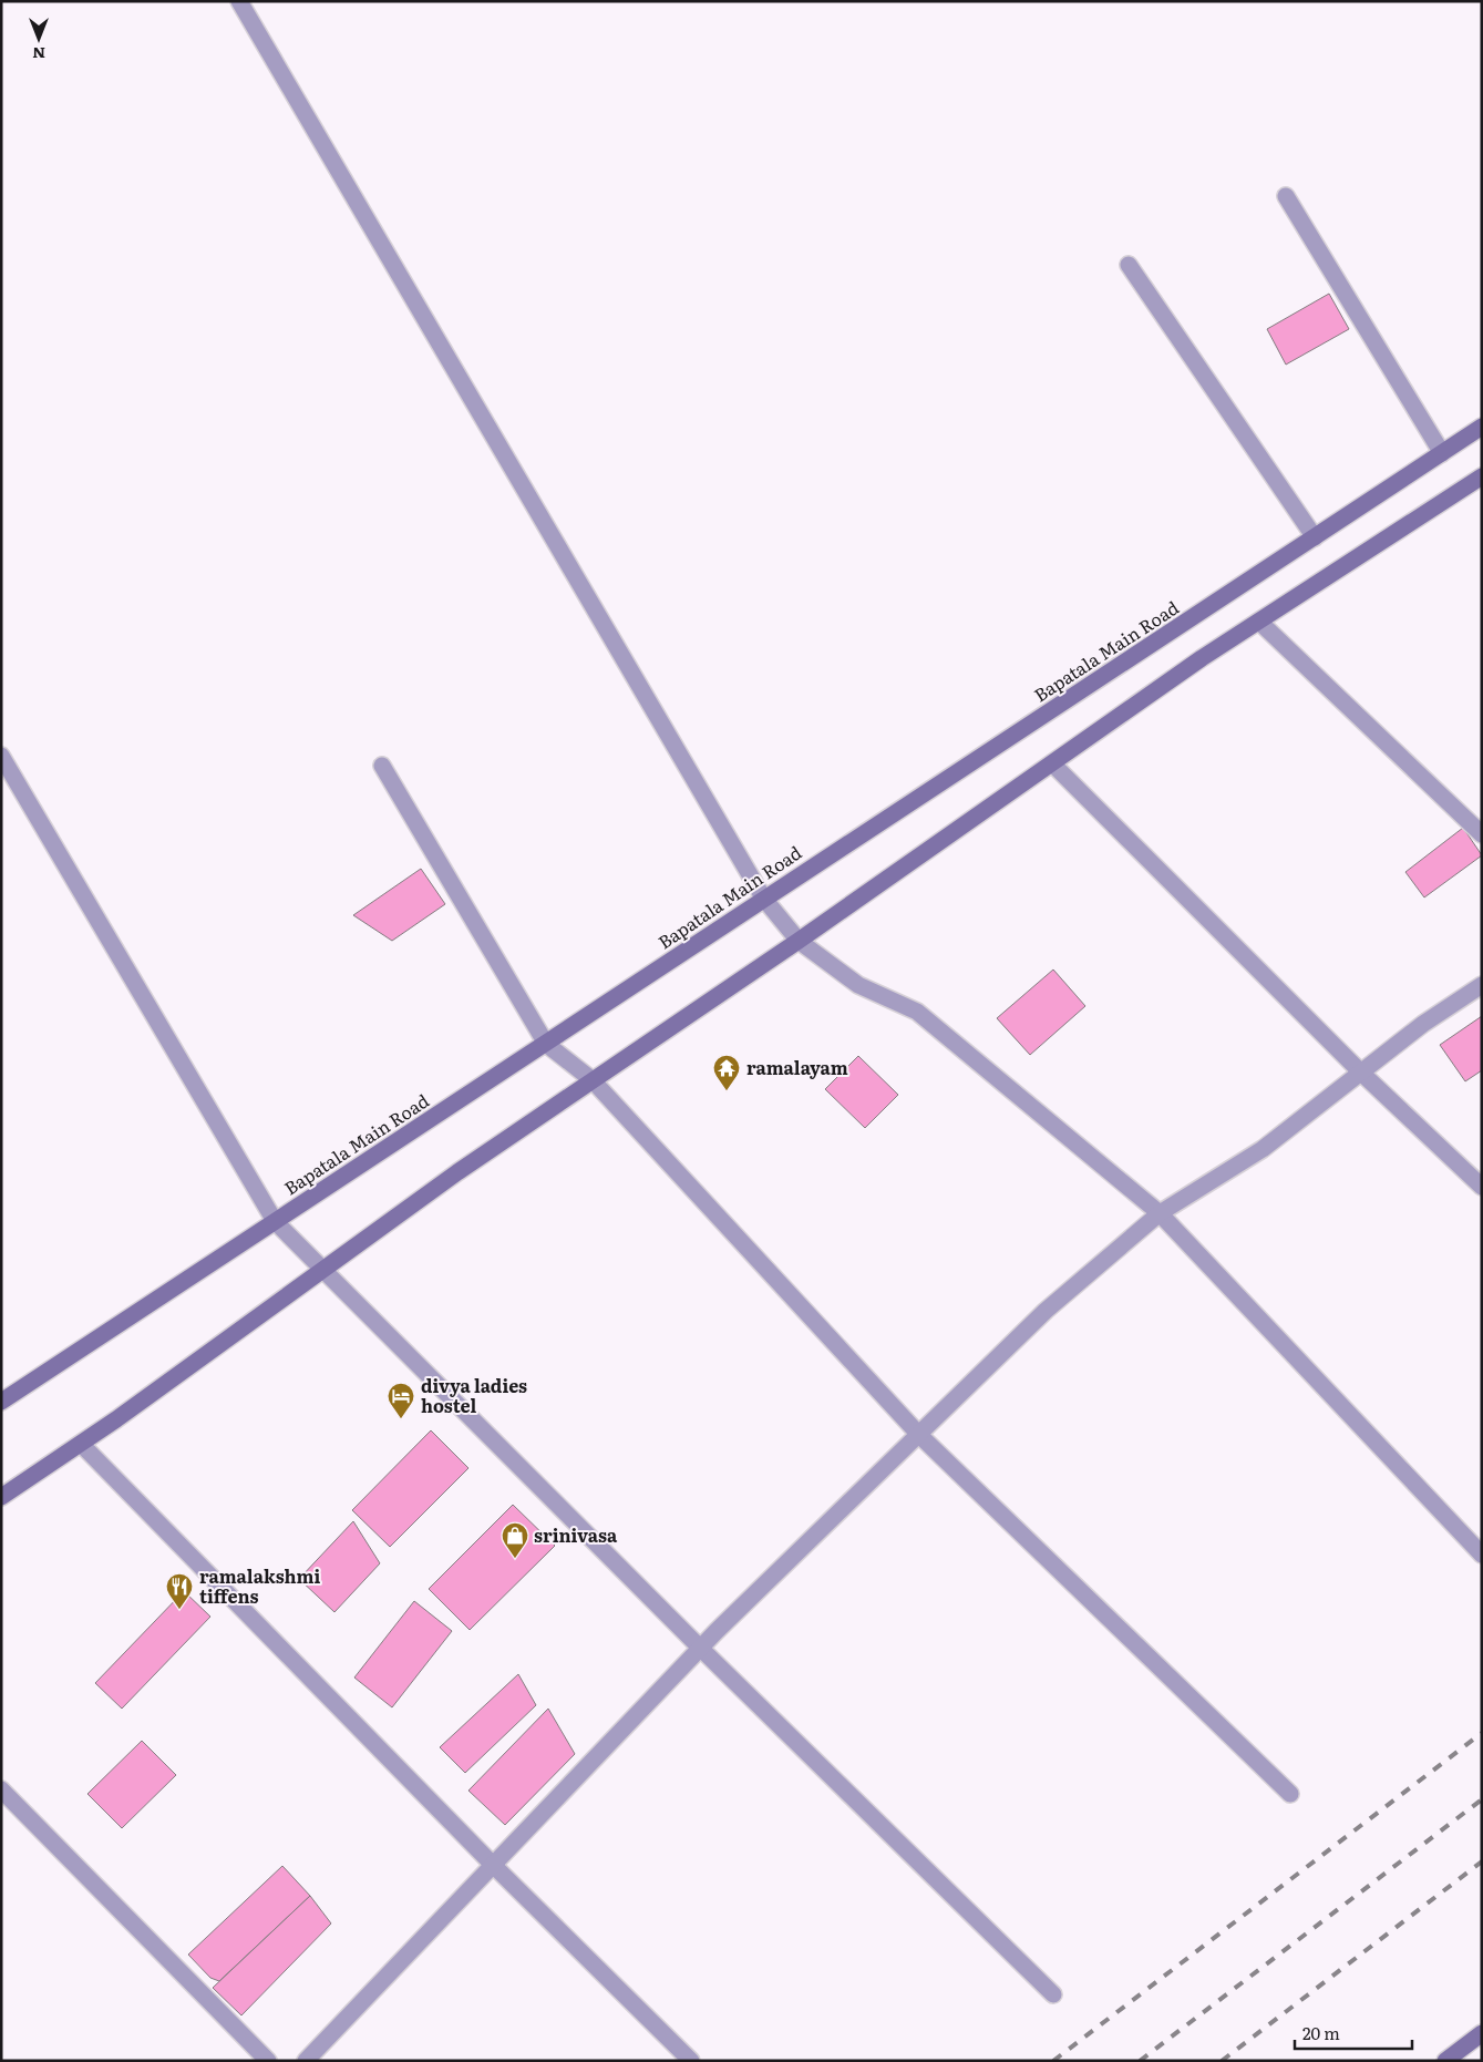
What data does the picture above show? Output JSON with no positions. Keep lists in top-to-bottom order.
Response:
{
  "streets": {
    "main road": ["Bapatala Main Road"]
  },
  "places": {
    "temple": ["ramalayam"],
    "hotel": ["divya ladies hostel"],
    "shop": ["srinivasa"],
    "restaurant": ["ramalakshmi tiffens"]
  },
  "scale_bar": "20 m",
  "north": "bottom"
}
